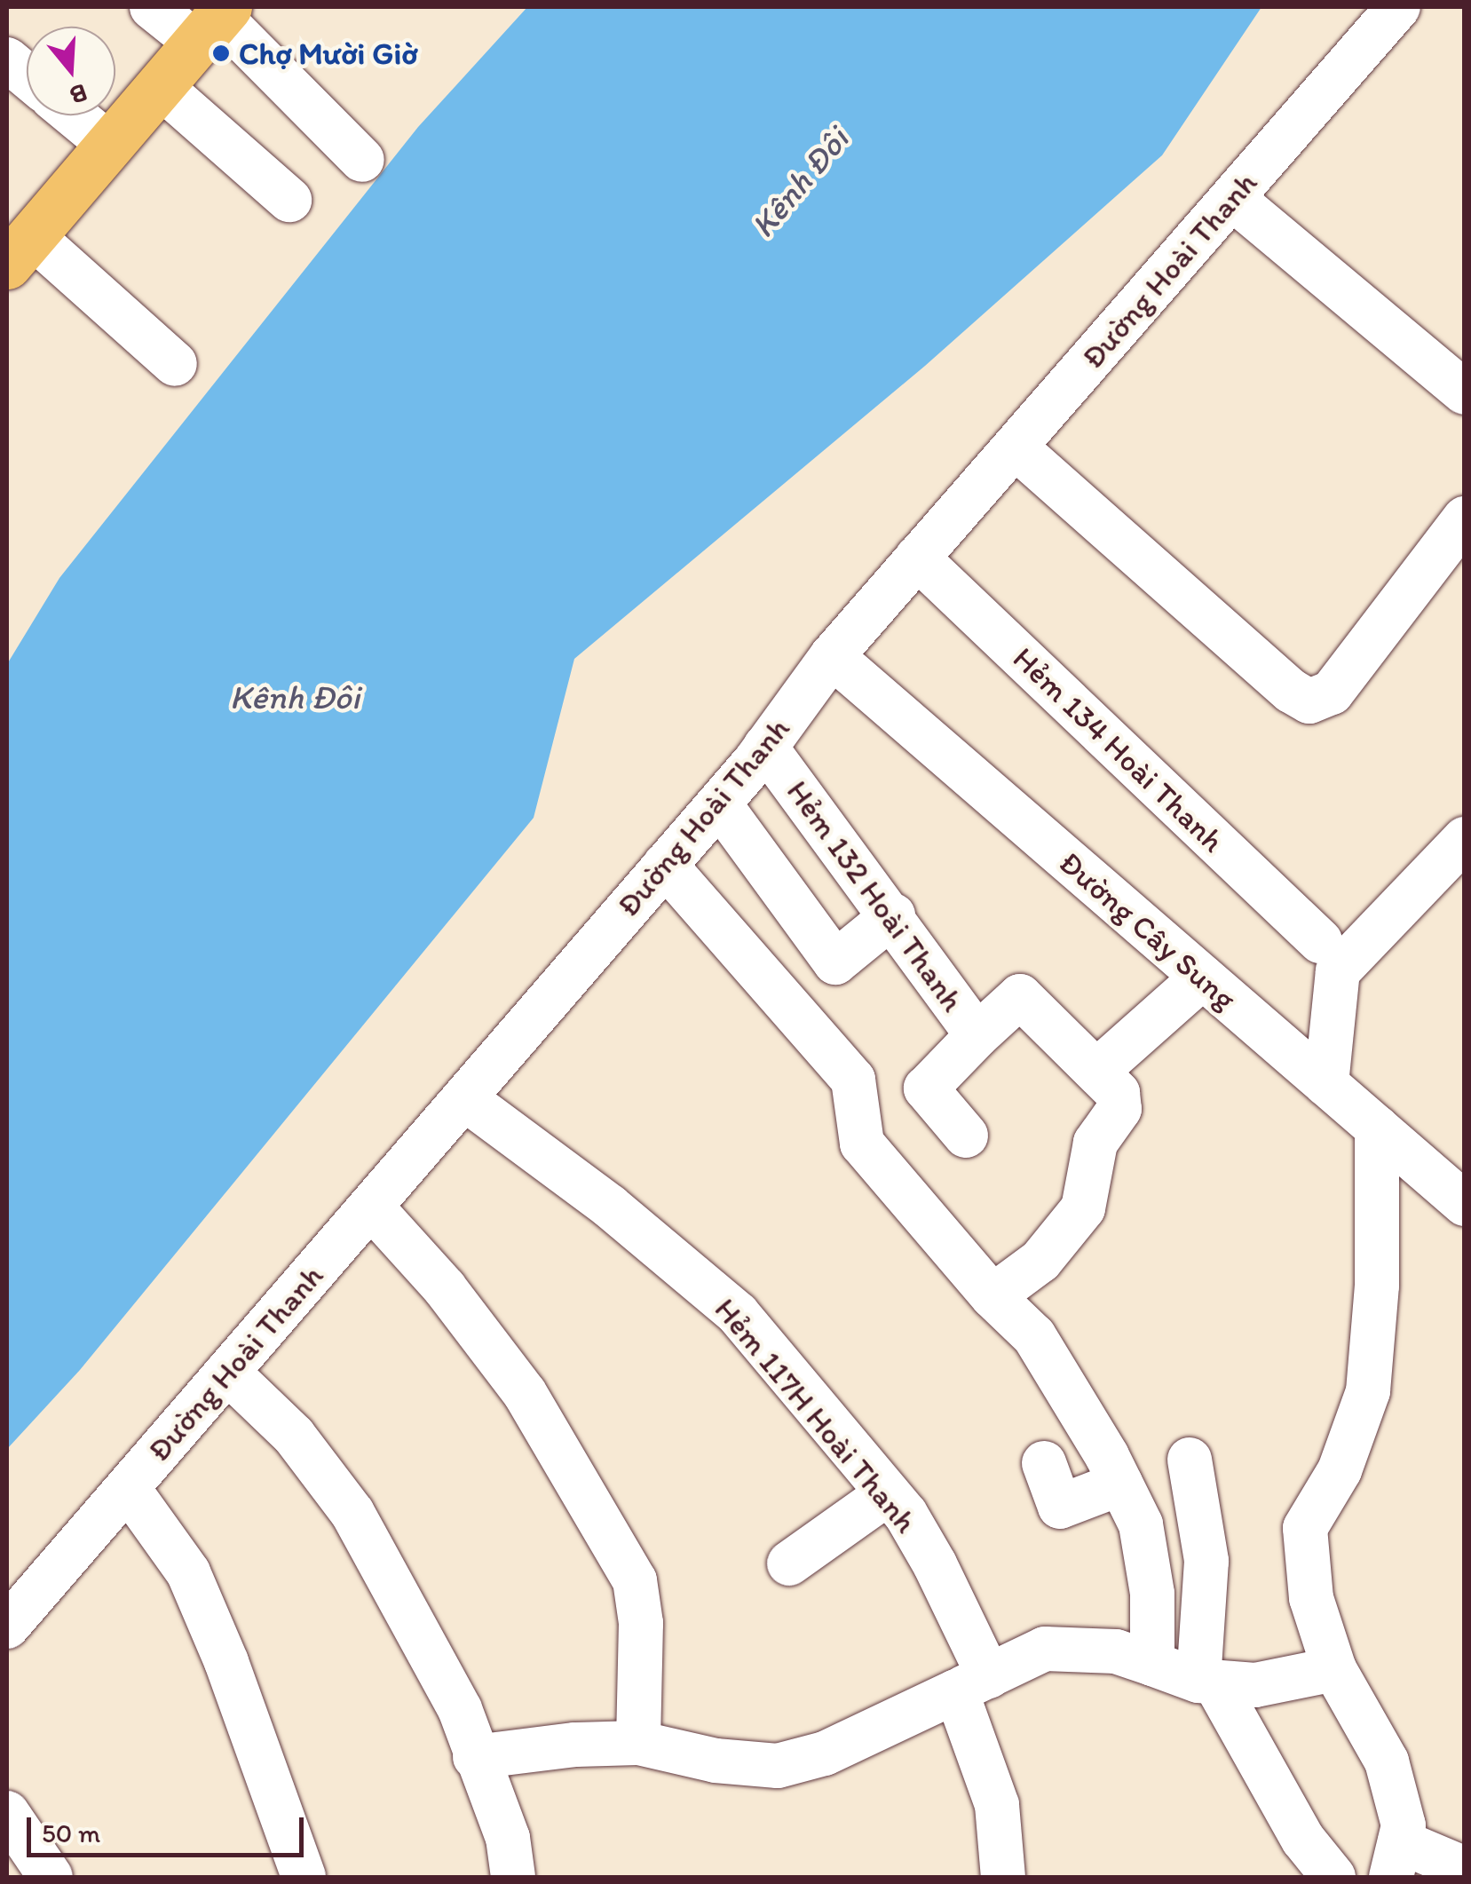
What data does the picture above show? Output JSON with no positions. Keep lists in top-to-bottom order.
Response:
{
  "streets": {
    "street": [
      "Đường Hoài Thanh",
      "Hẻm 134 Hoài Thanh",
      "Hẻm 132 Hoài Thanh",
      "Đường Cây Sung",
      "Hẻm 117H Hoài Thanh"
    ]
  },
  "crossings": [
    ["Đường Hoài Thanh", "Hẻm 134 Hoài Thanh"],
    ["Đường Hoài Thanh", "Hẻm 132 Hoài Thanh"],
    ["Đường Hoài Thanh", "Đường Cây Sung"],
    ["Đường Hoài Thanh", "Hẻm 117H Hoài Thanh"]
  ],
  "water": ["Kênh Đôi"],
  "places": ["Chợ Mười Giờ"],
  "scale_bar": "50 m",
  "north": "bottom"
}
